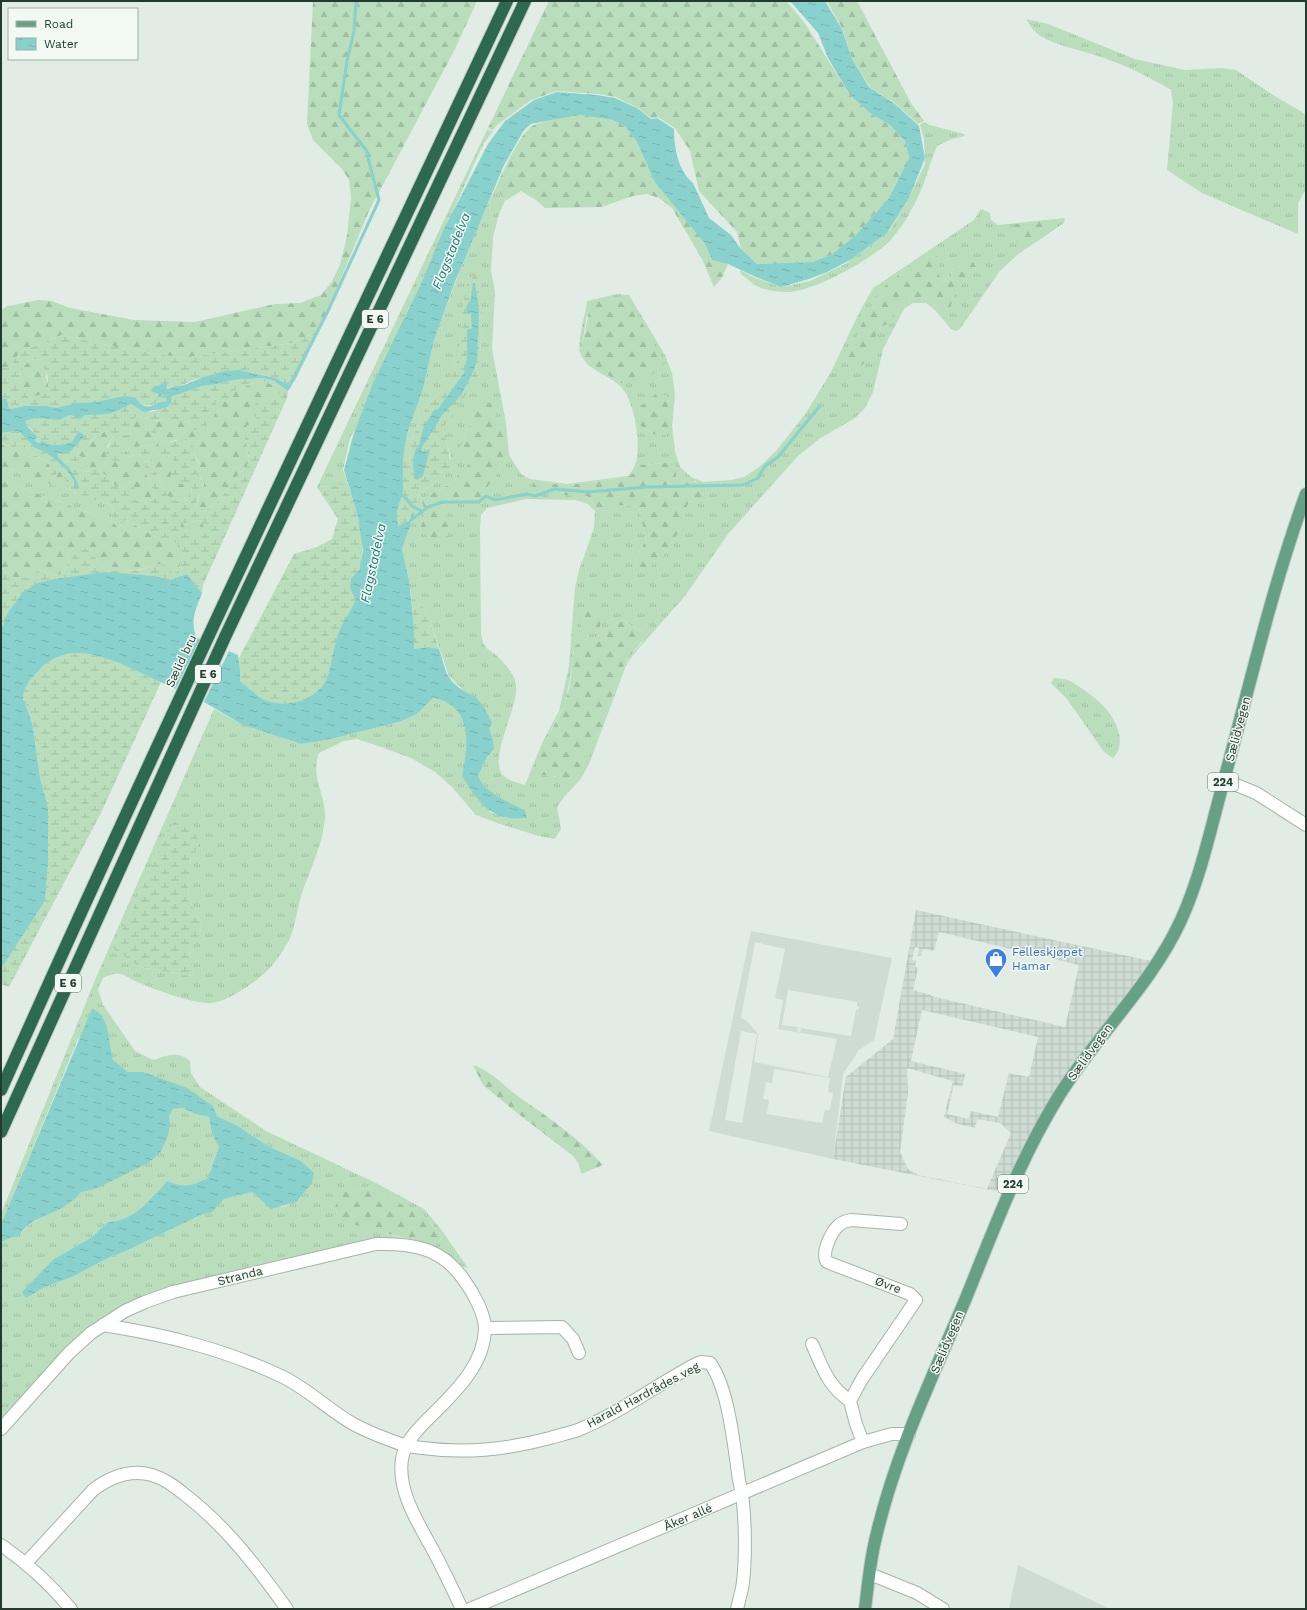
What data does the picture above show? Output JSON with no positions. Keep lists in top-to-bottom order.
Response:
{
  "streets": {
    "highway": ["E 6", "Sælid bru"],
    "main road": ["Sælidvegen", "224"],
    "street": [
      "Stranda",
      "Øvre",
      "Harald Hardrådes veg",
      "Åker allé"
    ]
  },
  "crossings": [
    ["Sælidvegen", "Åker allé"],
    ["Stranda", "Harald Hardrådes veg"],
    ["Harald Hardrådes veg", "Åker allé"]
  ],
  "water": ["Flagstadelva"],
  "places": {
    "shop": ["Felleskjøpet Hamar"]
  },
  "legend": ["Road", "Water"]
}
